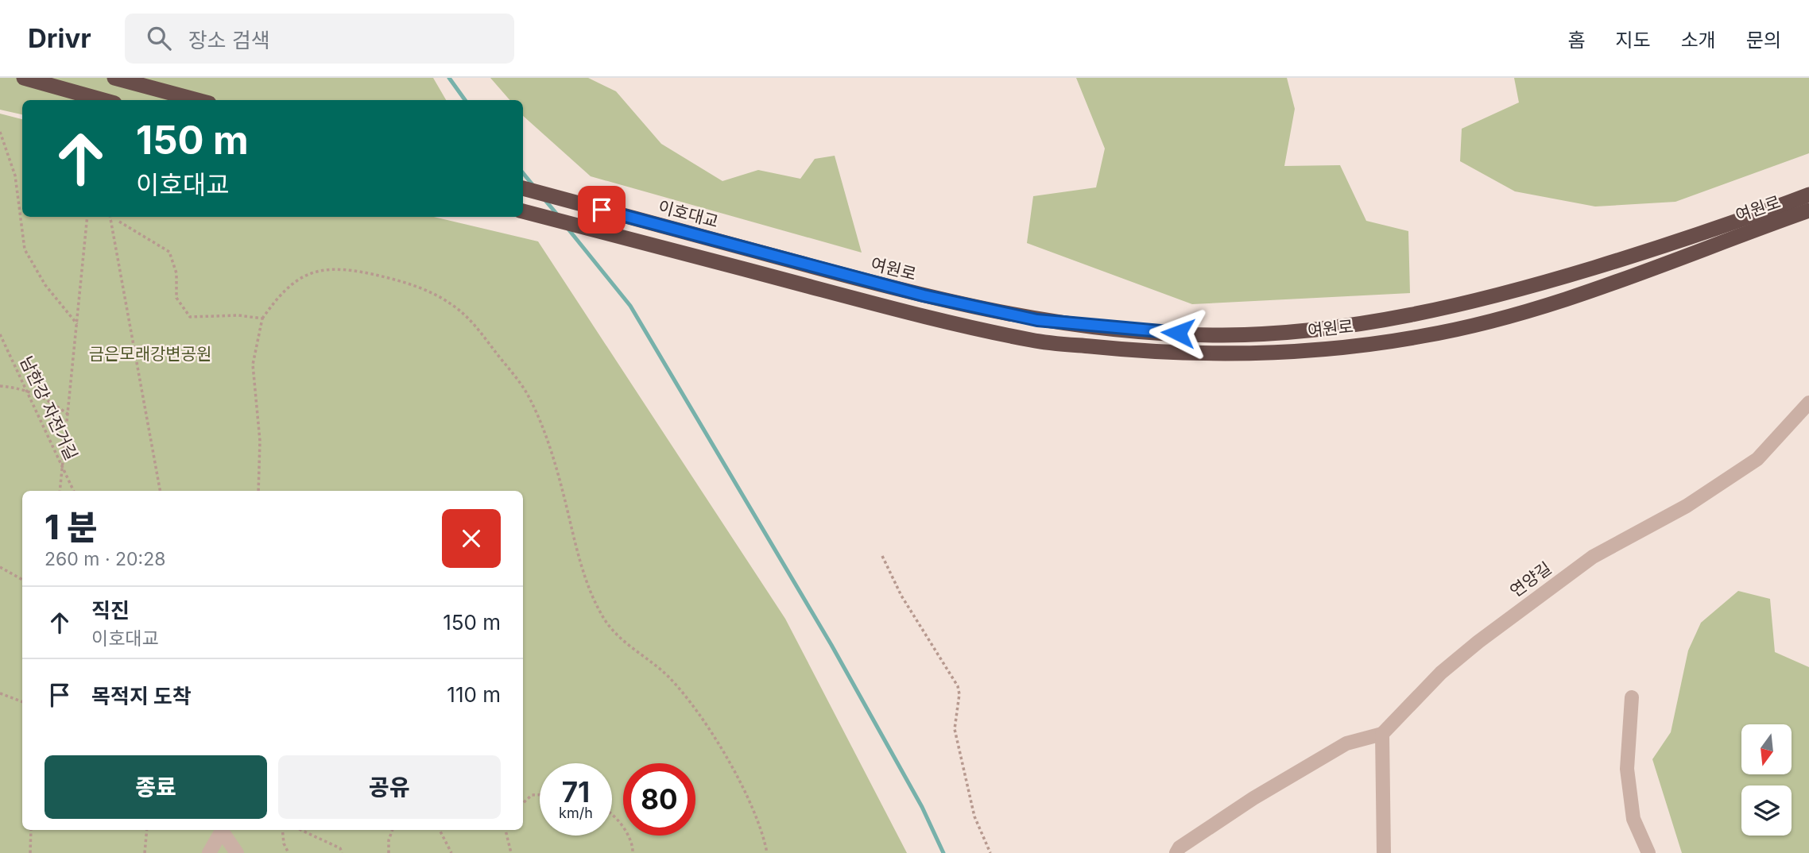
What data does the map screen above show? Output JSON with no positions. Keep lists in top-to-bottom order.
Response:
{
  "streets": {
    "highway": ["여원로", "이호대교"],
    "street": ["연양길"],
    "path": ["남한강 자전거길"]
  },
  "crossings": [
    ["여원로", "이호대교"]
  ],
  "parks": ["금은모래강변공원"],
  "north": "bottom",
  "page": {
    "header": "Drivr",
    "search": "장소 검색",
    "nav": [
      "홈",
      "지도",
      "소개",
      "문의"
    ],
    "turn": ["150 m", "이호대교"],
    "heading": ["1 분", "260 m · 20:28"],
    "list": [
      {
        "name": "직진",
        "note": "이호대교",
        "value": "150 m"
      },
      {
        "name": "목적지 도착",
        "value": "110 m"
      }
    ],
    "buttons": ["종료", "공유"],
    "speed": "71 km/h",
    "limit": "80"
  }
}
